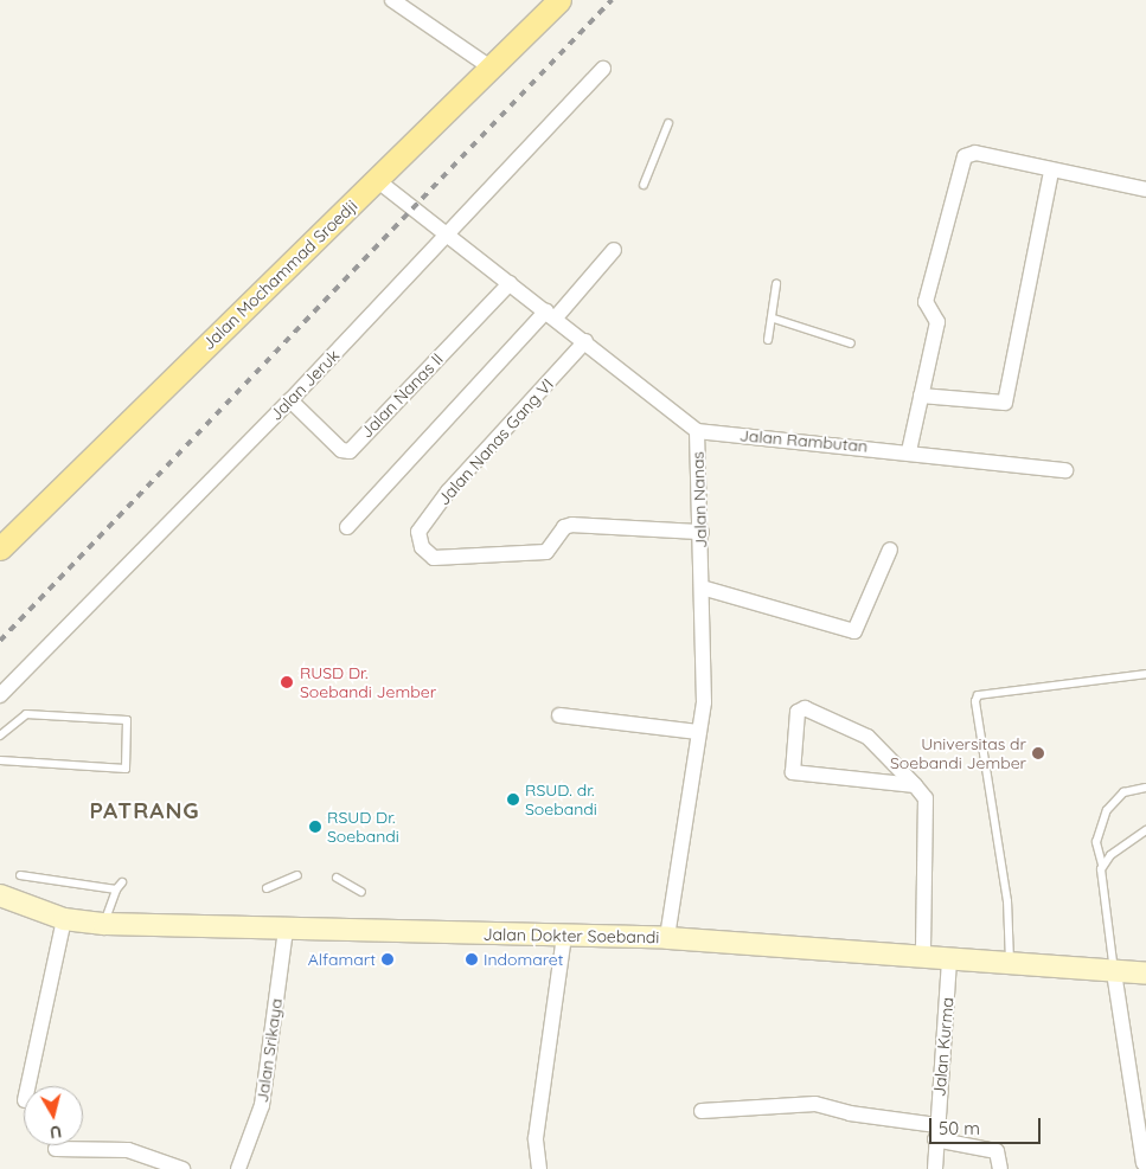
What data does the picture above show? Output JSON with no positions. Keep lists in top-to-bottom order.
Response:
{
  "streets": {
    "main road": ["Jalan Mochammad Sroedji", "Jalan Dokter Soebandi"],
    "street": [
      "Jalan Jeruk",
      "Jalan Nanas II",
      "Jalan Rambutan",
      "Jalan Nanas Gang VI",
      "Jalan Nanas",
      "Jalan Kurma",
      "Jalan Srikaya"
    ]
  },
  "crossings": [
    ["Jalan Mochammad Sroedji", "Jalan Nanas"],
    ["Jalan Jeruk", "Jalan Nanas II"],
    ["Jalan Jeruk", "Jalan Nanas"],
    ["Jalan Nanas II", "Jalan Nanas"],
    ["Jalan Rambutan", "Jalan Nanas"],
    ["Jalan Nanas Gang VI", "Jalan Nanas"],
    ["Jalan Nanas", "Jalan Dokter Soebandi"],
    ["Jalan Dokter Soebandi", "Jalan Kurma"],
    ["Jalan Dokter Soebandi", "Jalan Srikaya"]
  ],
  "districts": ["PATRANG"],
  "places": [
    "RUSD Dr. Soebandi Jember",
    "Universitas dr Soebandi Jember",
    "RSUD. dr. Soebandi",
    "RSUD Dr. Soebandi",
    "Alfamart",
    "Indomaret"
  ],
  "scale_bar": "50 m",
  "north": "bottom"
}
